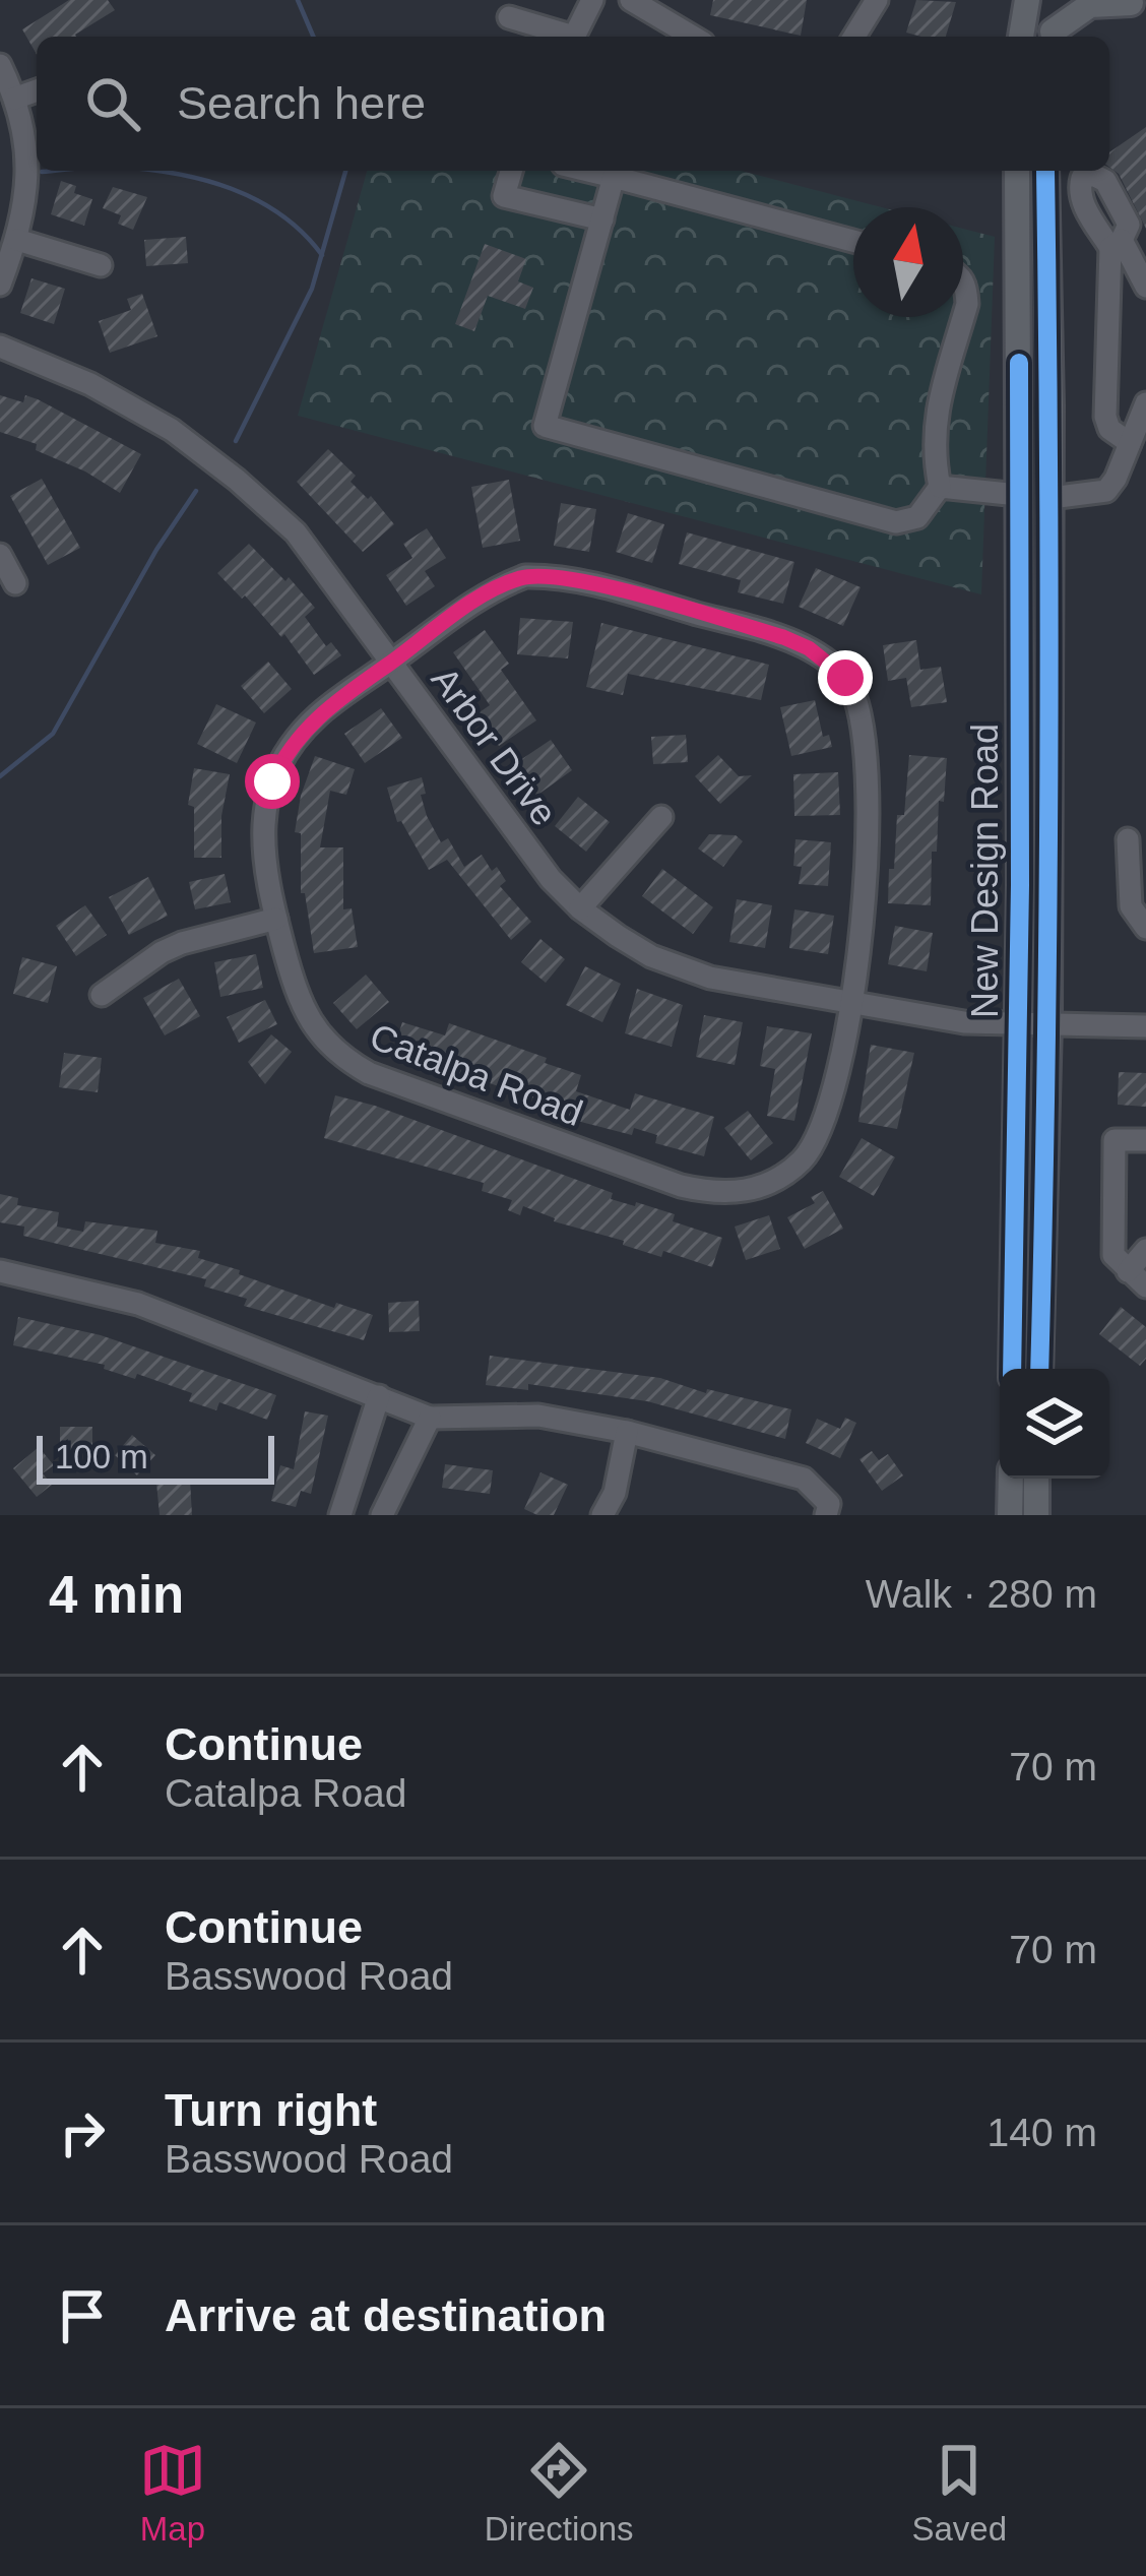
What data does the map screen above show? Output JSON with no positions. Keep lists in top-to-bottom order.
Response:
{
  "streets": {
    "main road": ["New Design Road"],
    "street": ["Arbor Drive", "Catalpa Road"]
  },
  "crossings": [
    ["Arbor Drive", "New Design Road"],
    ["Arbor Drive", "Catalpa Road"]
  ],
  "scale_bar": "100 m",
  "north": "top",
  "page": {
    "search": "Search here",
    "scale": "100 m",
    "heading": ["4 min", "Walk · 280 m"],
    "list": [
      ["Continue", "Catalpa Road", "70 m"],
      ["Continue", "Basswood Road", "70 m"],
      ["Turn right", "Basswood Road", "140 m"],
      "Arrive at destination"
    ],
    "nav": ["Map", "Directions", "Saved"]
  }
}
